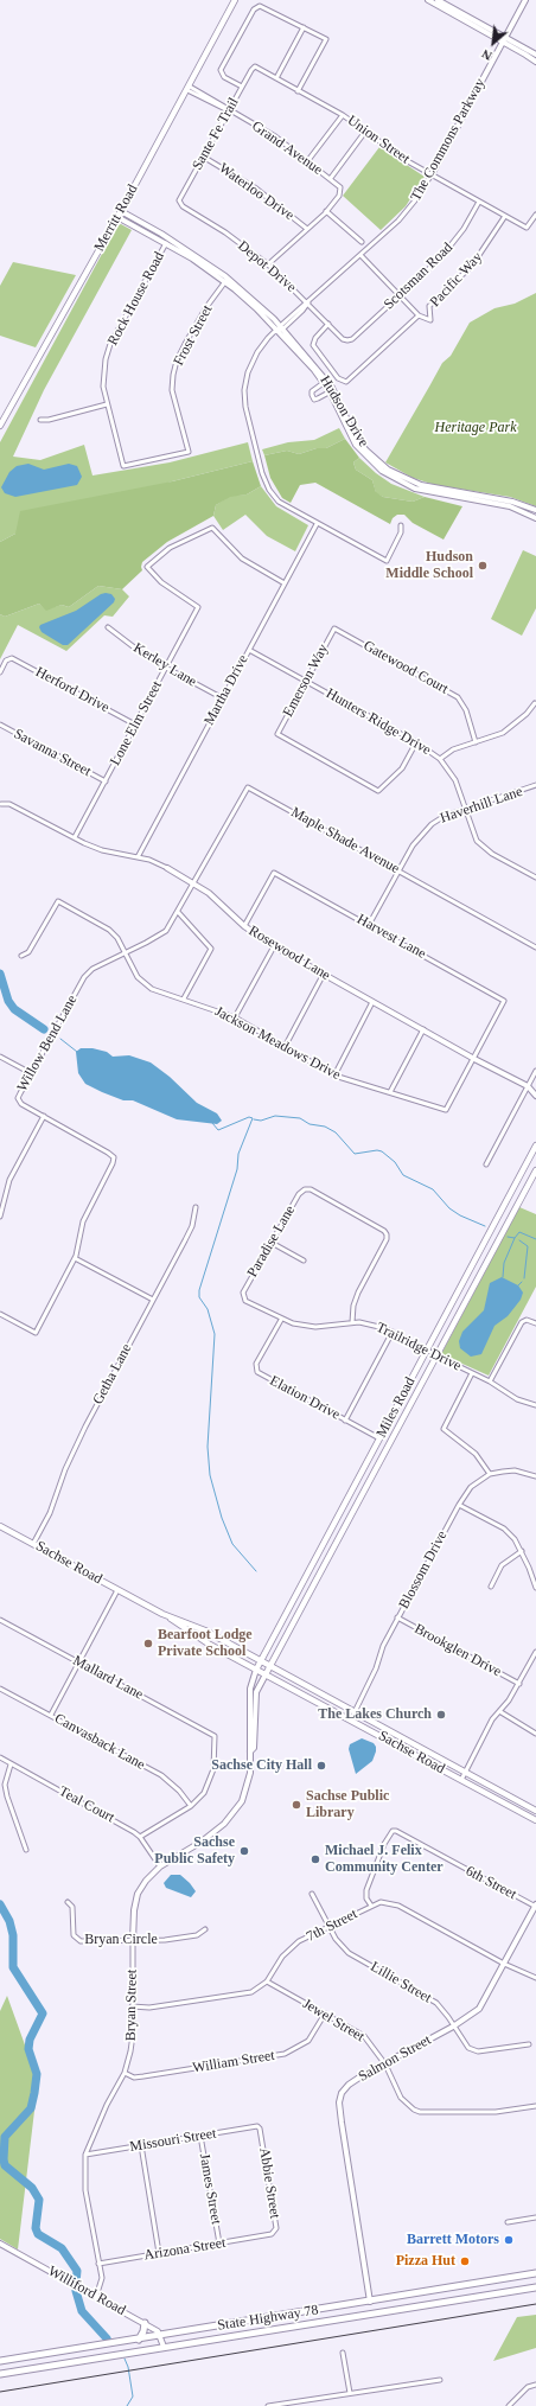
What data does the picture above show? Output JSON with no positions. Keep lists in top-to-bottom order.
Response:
{
  "streets": {
    "main road": [
      "Merritt Road",
      "Miles Road",
      "Sachse Road",
      "State Highway 78"
    ],
    "street": [
      "Sante Fe Trail",
      "Union Street",
      "The Commons Parkway",
      "Grand Avenue",
      "Waterloo Drive",
      "Depot Drive",
      "Scotsman Road",
      "Pacific Way",
      "Rock House Road",
      "Frost Street",
      "Hudson Drive",
      "Kerley Lane",
      "Gatewood Court",
      "Emerson Way",
      "Herford Drive",
      "Martha Drive",
      "Hunters Ridge Drive",
      "Lone Elm Street",
      "Savanna Street",
      "Haverhill Lane",
      "Maple Shade Avenue",
      "Harvest Lane",
      "Rosewood Lane",
      "Willow Bend Lane",
      "Jackson Meadows Drive",
      "Paradise Lane",
      "Trailridge Drive",
      "Getha Lane",
      "Elation Drive",
      "Blossom Drive",
      "Brookglen Drive",
      "Mallard Lane",
      "Canvasback Lane",
      "Teal Court",
      "6th Street",
      "7th Street",
      "Bryan Circle",
      "Lillie Street",
      "Bryan Street",
      "Jewel Street",
      "Salmon Street",
      "William Street",
      "Missouri Street",
      "Abbie Street",
      "James Street",
      "Arizona Street",
      "Williford Road"
    ]
  },
  "crossings": [
    ["Sante Fe Trail", "Union Street"],
    ["Sante Fe Trail", "Grand Avenue"],
    ["Sante Fe Trail", "Waterloo Drive"],
    ["Sante Fe Trail", "Depot Drive"],
    ["Union Street", "The Commons Parkway"],
    ["Union Street", "Scotsman Road"],
    ["Union Street", "Pacific Way"],
    ["The Commons Parkway", "Depot Drive"],
    ["The Commons Parkway", "Hudson Drive"],
    ["The Commons Parkway", "Martha Drive"],
    ["Grand Avenue", "Merritt Road"],
    ["Merritt Road", "Hudson Drive"],
    ["Depot Drive", "Scotsman Road"],
    ["Depot Drive", "Pacific Way"],
    ["Rock House Road", "Frost Street"],
    ["Rock House Road", "Hudson Drive"],
    ["Frost Street", "Hudson Drive"],
    ["Kerley Lane", "Martha Drive"],
    ["Kerley Lane", "Lone Elm Street"],
    ["Gatewood Court", "Emerson Way"],
    ["Emerson Way", "Hunters Ridge Drive"],
    ["Herford Drive", "Lone Elm Street"],
    ["Martha Drive", "Hunters Ridge Drive"],
    ["Martha Drive", "Lone Elm Street"],
    ["Martha Drive", "Rosewood Lane"],
    ["Hunters Ridge Drive", "Haverhill Lane"],
    ["Lone Elm Street", "Savanna Street"],
    ["Lone Elm Street", "Rosewood Lane"],
    ["Haverhill Lane", "Maple Shade Avenue"],
    ["Haverhill Lane", "Harvest Lane"],
    ["Maple Shade Avenue", "Rosewood Lane"],
    ["Maple Shade Avenue", "Willow Bend Lane"],
    ["Harvest Lane", "Rosewood Lane"],
    ["Harvest Lane", "Jackson Meadows Drive"],
    ["Rosewood Lane", "Willow Bend Lane"],
    ["Rosewood Lane", "Jackson Meadows Drive"],
    ["Willow Bend Lane", "Jackson Meadows Drive"],
    ["Paradise Lane", "Trailridge Drive"],
    ["Trailridge Drive", "Elation Drive"],
    ["Trailridge Drive", "Miles Road"],
    ["Getha Lane", "Sachse Road"],
    ["Elation Drive", "Miles Road"],
    ["Miles Road", "Sachse Road"],
    ["Miles Road", "Bryan Street"],
    ["Sachse Road", "Blossom Drive"],
    ["Sachse Road", "Bryan Street"],
    ["Blossom Drive", "Brookglen Drive"],
    ["Mallard Lane", "Canvasback Lane"],
    ["Teal Court", "Bryan Street"],
    ["6th Street", "7th Street"],
    ["6th Street", "Salmon Street"],
    ["7th Street", "Lillie Street"],
    ["7th Street", "Bryan Street"],
    ["7th Street", "Jewel Street"],
    ["7th Street", "Salmon Street"],
    ["Bryan Circle", "Bryan Street"],
    ["Lillie Street", "Salmon Street"],
    ["Bryan Street", "William Street"],
    ["Bryan Street", "Missouri Street"],
    ["Bryan Street", "Arizona Street"],
    ["Bryan Street", "Williford Road"],
    ["Jewel Street", "Salmon Street"],
    ["Jewel Street", "William Street"],
    ["Salmon Street", "State Highway 78"],
    ["Missouri Street", "Abbie Street"],
    ["Missouri Street", "James Street"],
    ["Abbie Street", "Arizona Street"],
    ["James Street", "Arizona Street"],
    ["Williford Road", "State Highway 78"]
  ],
  "parks": ["Heritage Park"],
  "places": [
    "Hudson Middle School",
    "Bearfoot Lodge Private School",
    "The Lakes Church",
    "Sachse City Hall",
    "Sachse Public Library",
    "Sachse Public Safety",
    "Michael J. Felix Community Center",
    "Barrett Motors",
    "Pizza Hut"
  ],
  "north": "bottom left"
}
